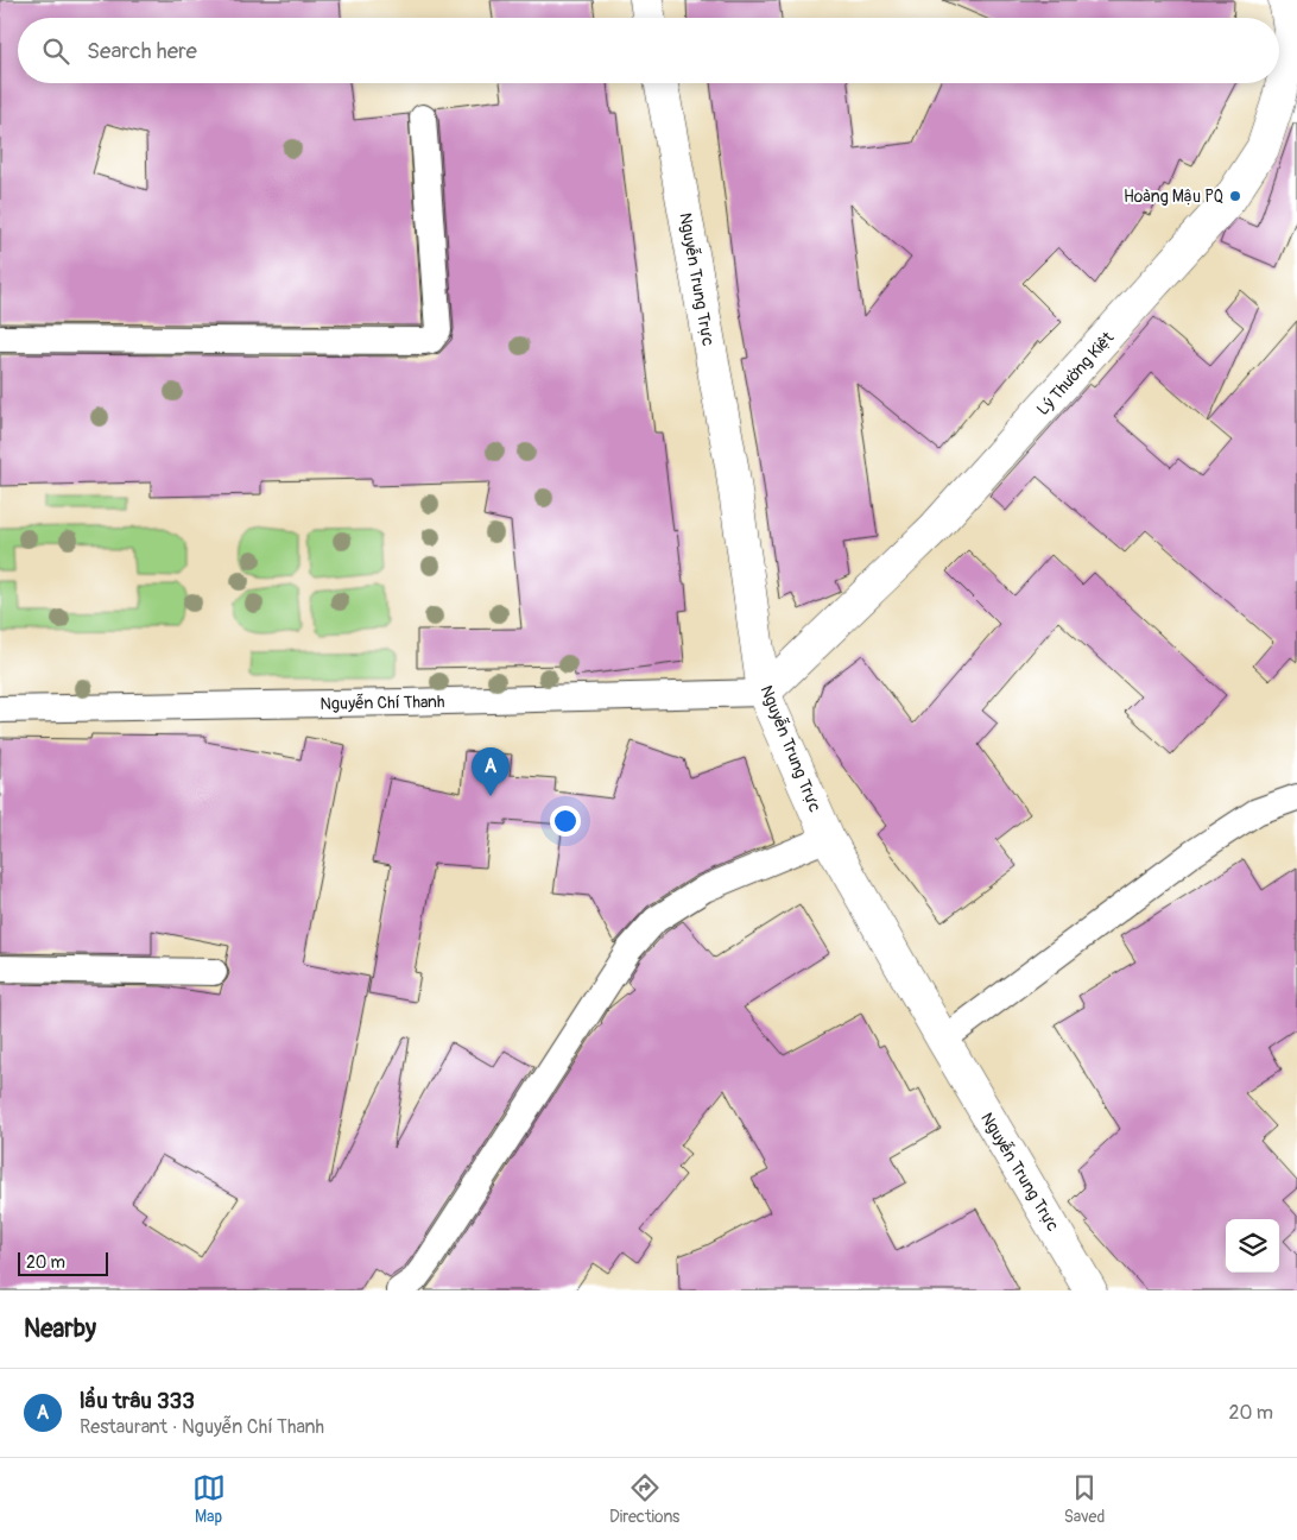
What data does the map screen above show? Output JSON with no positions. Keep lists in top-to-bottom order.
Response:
{
  "streets": {
    "main road": ["Nguyễn Trung Trực", "Lý Thường Kiệt"],
    "street": ["Nguyễn Chí Thanh"]
  },
  "crossings": [
    ["Nguyễn Trung Trực", "Lý Thường Kiệt"],
    ["Nguyễn Trung Trực", "Nguyễn Chí Thanh"],
    ["Lý Thường Kiệt", "Nguyễn Chí Thanh"]
  ],
  "places": ["Hoàng Mậu PQ"],
  "scale_bar": "20 m",
  "page": {
    "search": "Search here",
    "pins": "A",
    "scale": "20 m",
    "heading": "Nearby",
    "list": [
      {
        "mark": "A",
        "name": "lẩu trâu 333",
        "note": "Restaurant · Nguyễn Chí Thanh",
        "value": "20 m"
      }
    ],
    "nav": ["Map", "Directions", "Saved"]
  }
}
